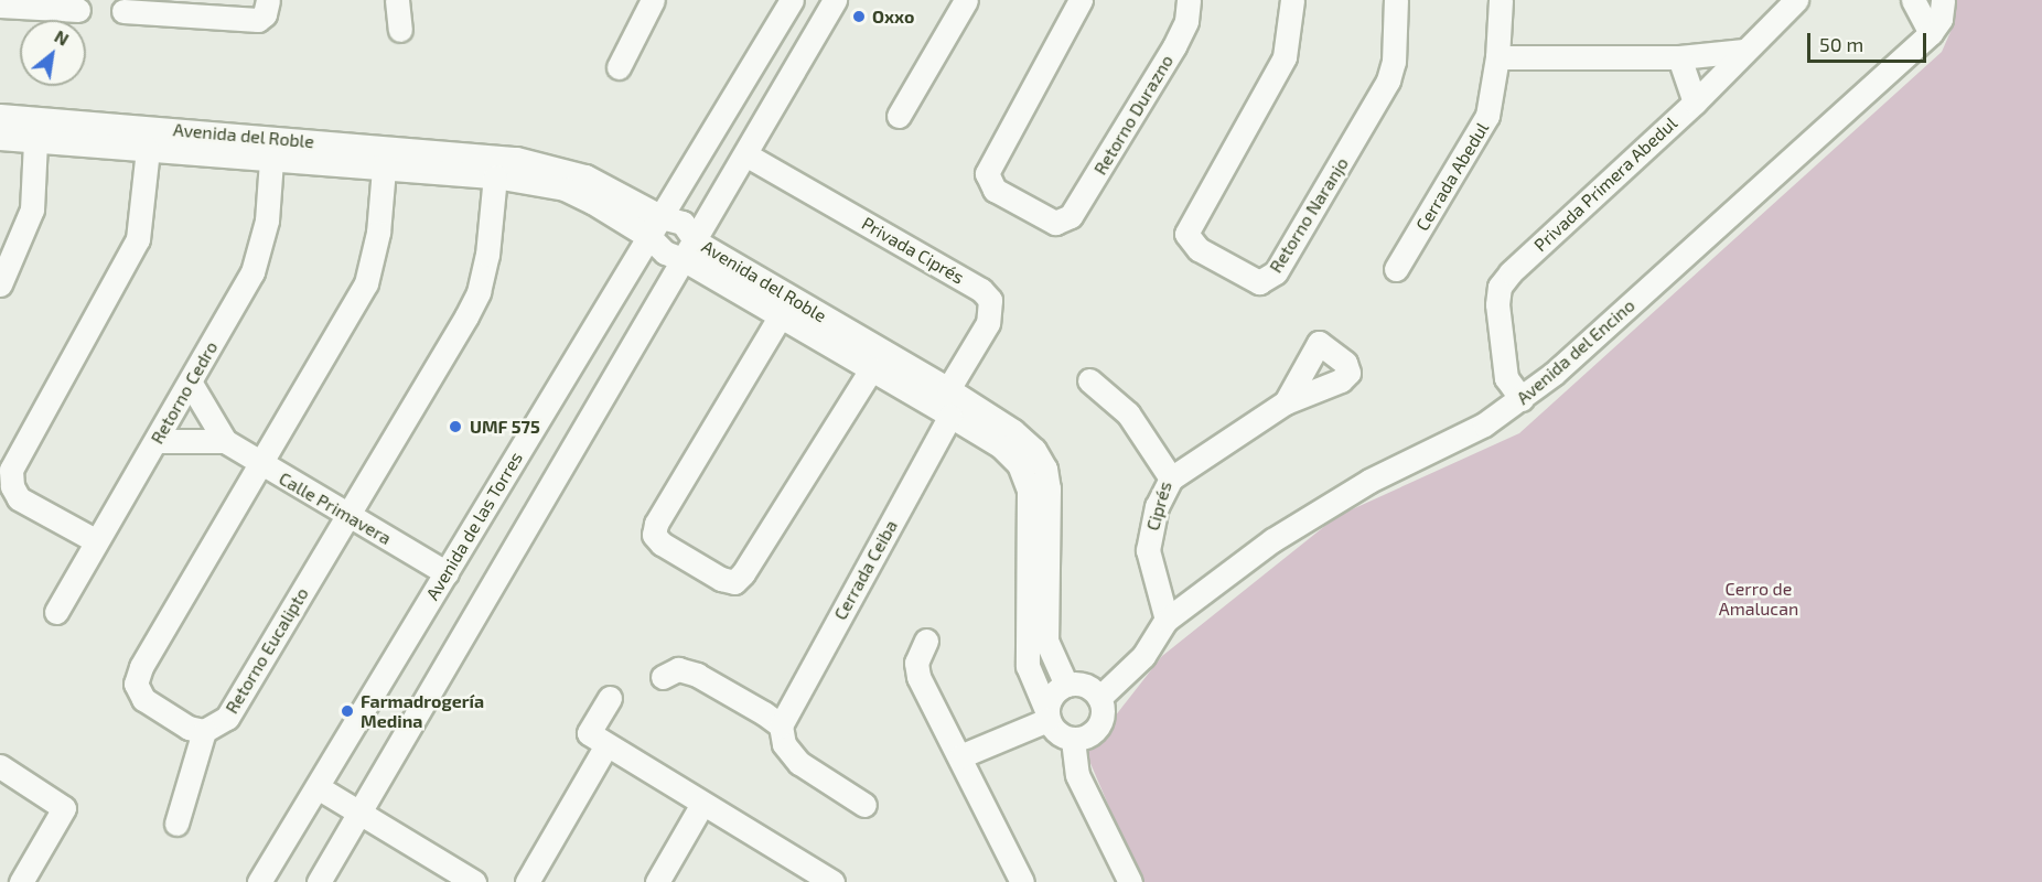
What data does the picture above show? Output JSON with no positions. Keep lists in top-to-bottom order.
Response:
{
  "streets": {
    "street": [
      "Retorno Durazno",
      "Avenida del Roble",
      "Cerrada Abedul",
      "Privada Primera Abedul",
      "Retorno Naranjo",
      "Privada Ciprés",
      "Avenida del Encino",
      "Retorno Cedro",
      "Ciprés",
      "Calle Primavera",
      "Avenida de las Torres",
      "Cerrada Ceiba",
      "Retorno Eucalipto"
    ]
  },
  "crossings": [
    ["Avenida del Roble", "Privada Ciprés"],
    ["Avenida del Roble", "Avenida del Encino"],
    ["Avenida del Roble", "Retorno Cedro"],
    ["Avenida del Roble", "Avenida de las Torres"],
    ["Avenida del Roble", "Cerrada Ceiba"],
    ["Avenida del Roble", "Retorno Eucalipto"],
    ["Privada Primera Abedul", "Avenida del Encino"],
    ["Avenida del Encino", "Ciprés"],
    ["Retorno Cedro", "Calle Primavera"],
    ["Calle Primavera", "Avenida de las Torres"],
    ["Calle Primavera", "Retorno Eucalipto"]
  ],
  "parks": ["Cerro de Amalucan"],
  "places": ["Oxxo", "UMF 575", "Farmadrogería Medina"],
  "scale_bar": "50 m",
  "north": "top right"
}
